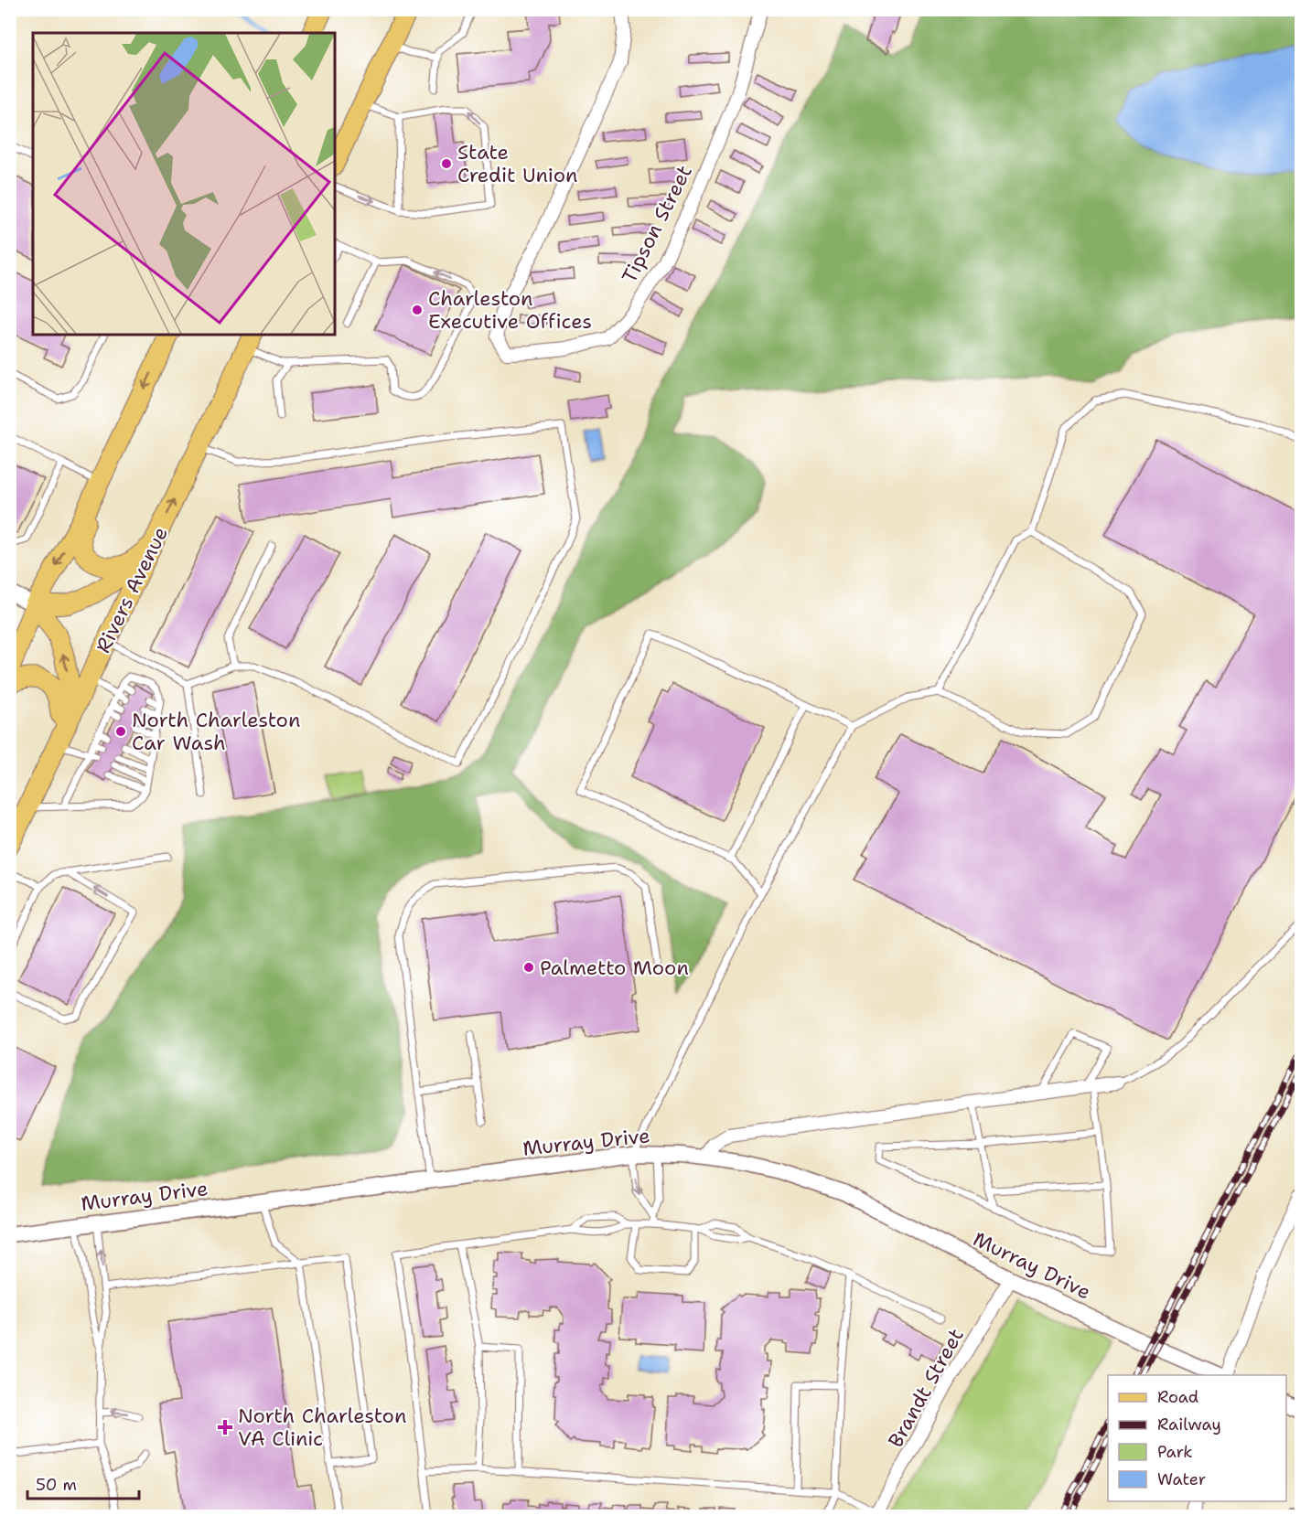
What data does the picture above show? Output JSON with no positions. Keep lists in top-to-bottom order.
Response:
{
  "streets": {
    "main road": ["Rivers Avenue"],
    "street": ["Tipson Street", "Murray Drive", "Brandt Street"]
  },
  "crossings": [
    ["Murray Drive", "Brandt Street"]
  ],
  "places": {
    "other": [
      "State Credit Union",
      "Charleston Executive Offices",
      "North Charleston Car Wash",
      "Palmetto Moon"
    ],
    "health": ["North Charleston VA Clinic"]
  },
  "legend": [
    "Road",
    "Railway",
    "Park",
    "Water"
  ],
  "scale_bar": "50 m"
}
